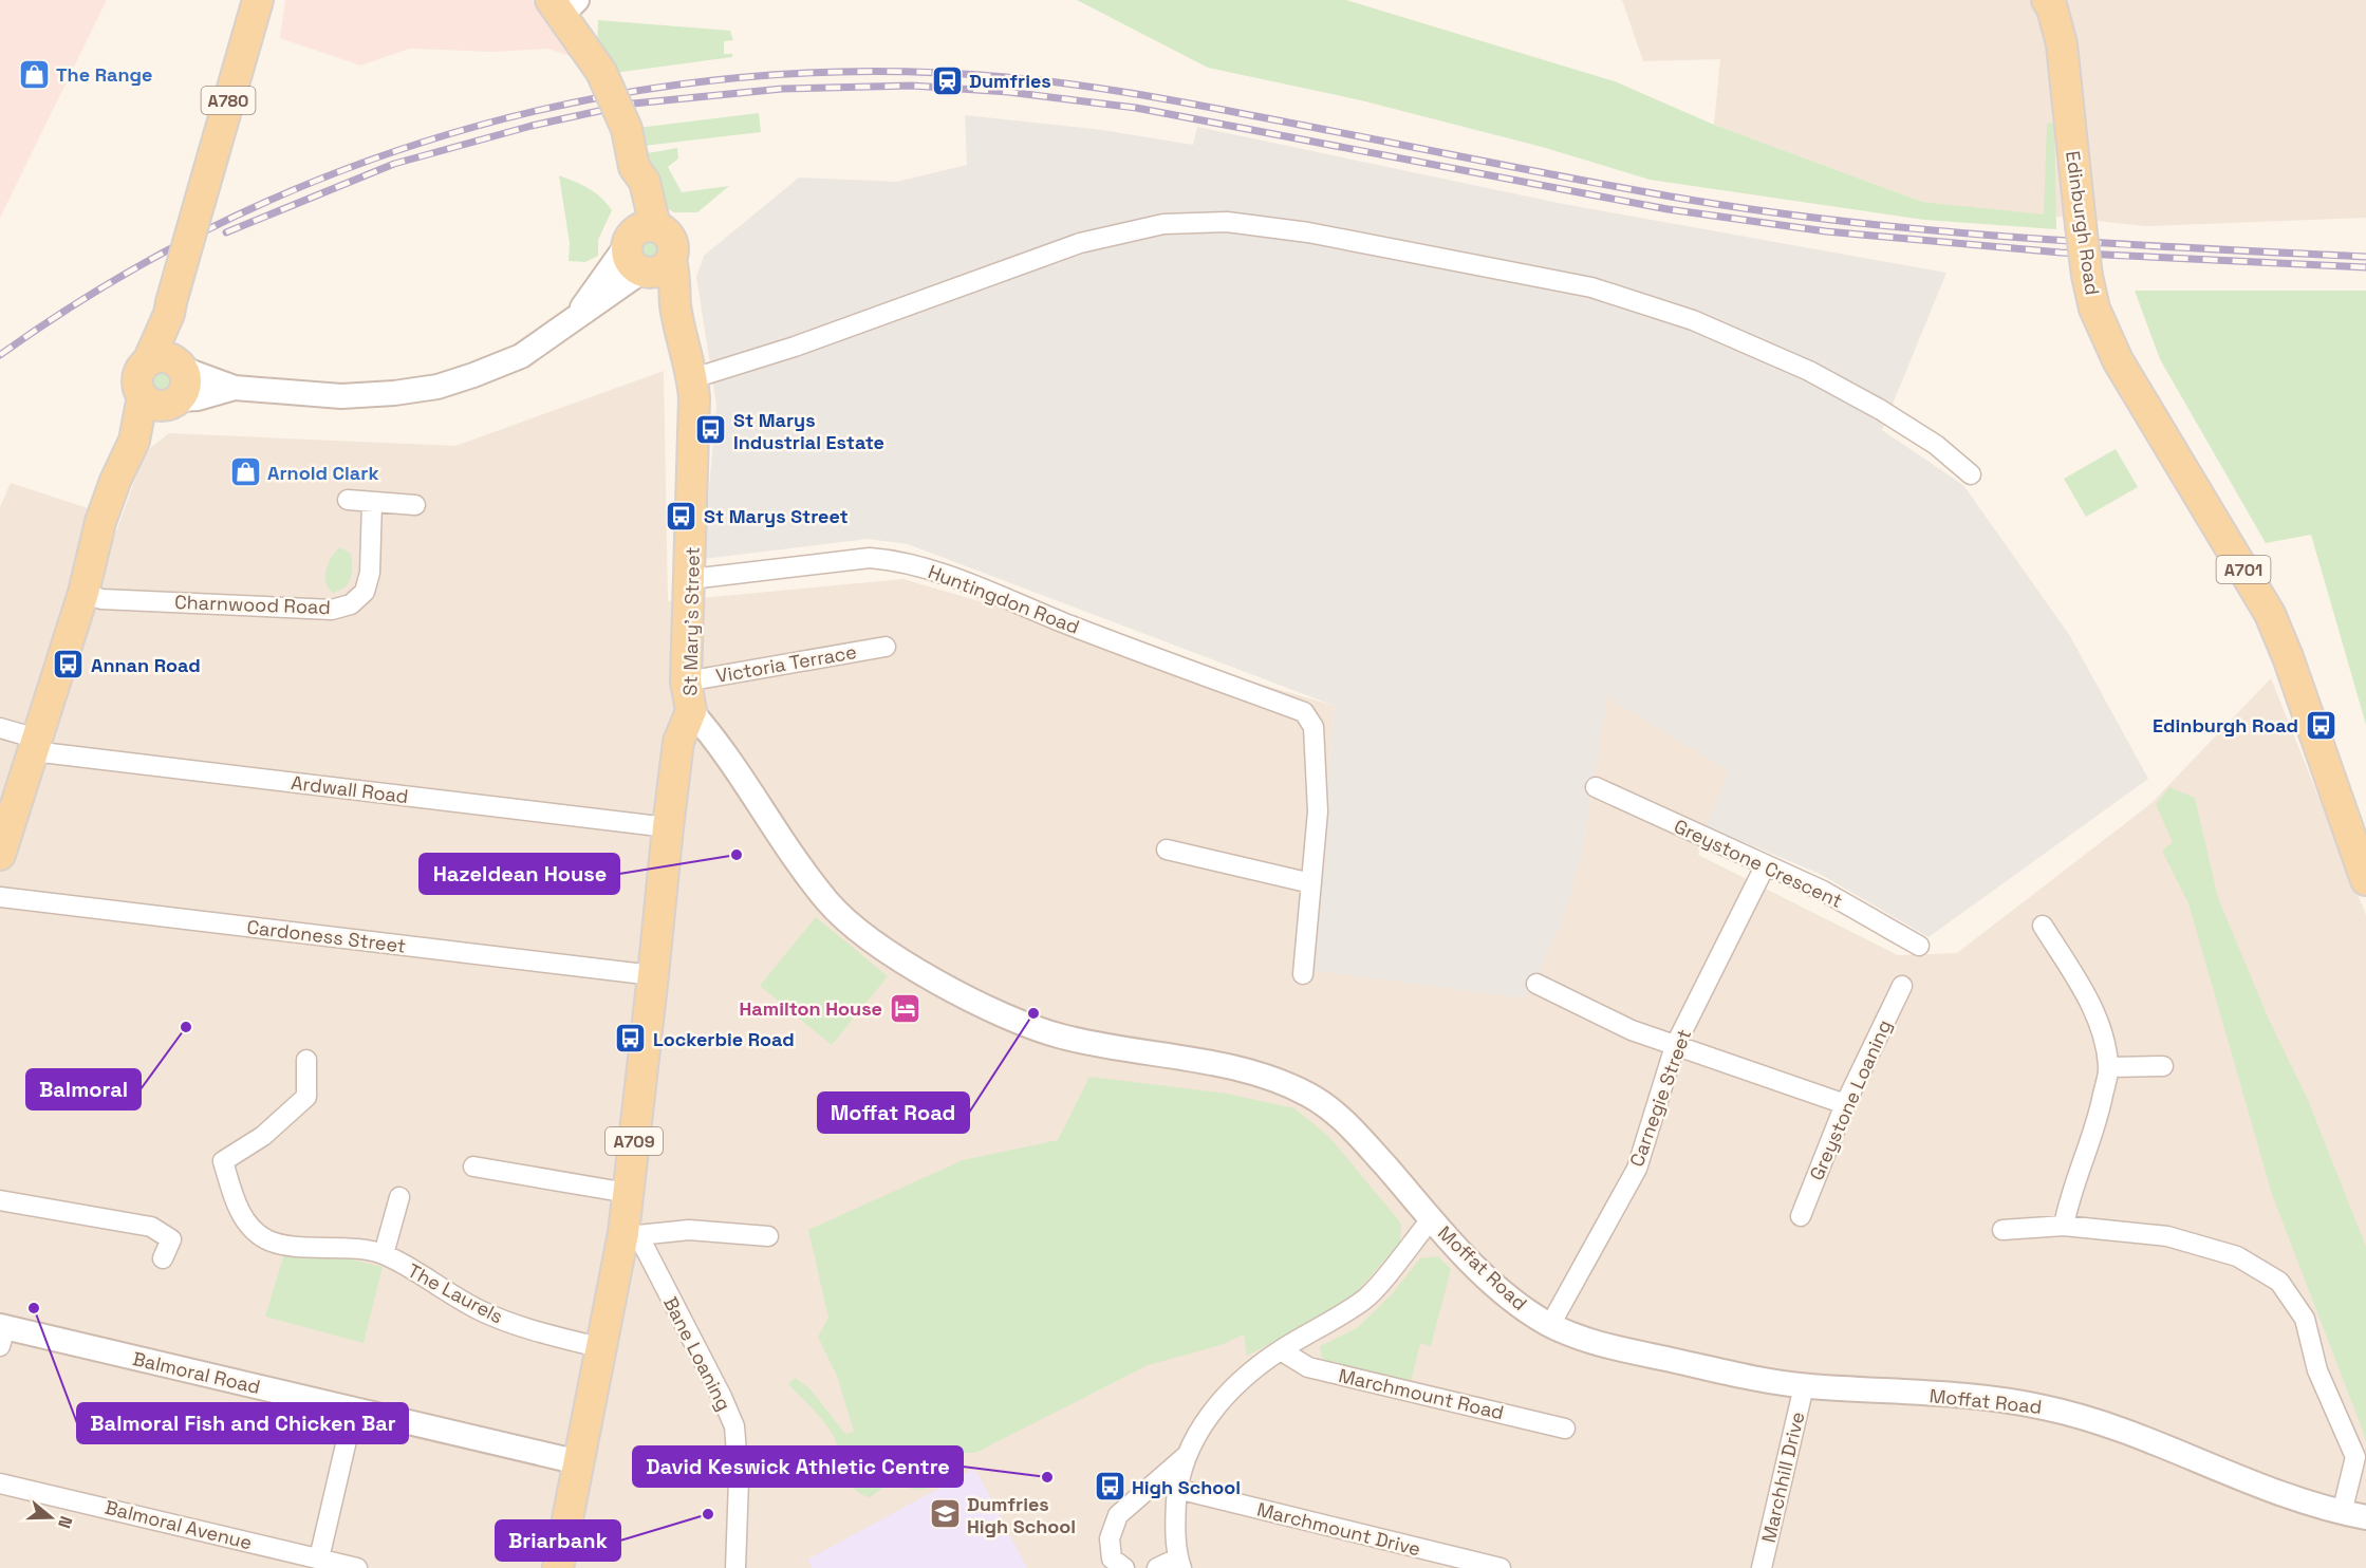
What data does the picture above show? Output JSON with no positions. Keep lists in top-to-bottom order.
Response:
{
  "streets": {
    "main road": [
      "A780",
      "Edinburgh Road",
      "A701",
      "St Mary's Street",
      "A709"
    ],
    "street": [
      "Huntingdon Road",
      "Charnwood Road",
      "Victoria Terrace",
      "Ardwall Road",
      "Greystone Crescent",
      "Cardoness Street",
      "Carnegie Street",
      "Greystone Loaning",
      "Moffat Road",
      "The Laurels",
      "Bane Loaning",
      "Balmoral Road",
      "Marchmount Road",
      "Marchhill Drive",
      "Balmoral Avenue",
      "Marchmount Drive"
    ]
  },
  "crossings": [
    ["Huntingdon Road", "St Mary's Street"],
    ["St Mary's Street", "Victoria Terrace"],
    ["St Mary's Street", "A709"],
    ["St Mary's Street", "Moffat Road"],
    ["Ardwall Road", "A709"],
    ["Greystone Crescent", "Carnegie Street"],
    ["Cardoness Street", "A709"],
    ["Carnegie Street", "Moffat Road"],
    ["A709", "Moffat Road"],
    ["A709", "The Laurels"],
    ["A709", "Bane Loaning"],
    ["A709", "Balmoral Road"],
    ["Moffat Road", "Marchhill Drive"]
  ],
  "places": {
    "shop": ["The Range", "Arnold Clark"],
    "station": ["Dumfries"],
    "bus stop": [
      "St Marys Industrial Estate",
      "St Marys Street",
      "Annan Road",
      "Edinburgh Road",
      "Lockerbie Road",
      "High School"
    ],
    "other": [
      "Hazeldean House",
      "Moffat Road",
      "Balmoral",
      "Balmoral Fish and Chicken Bar",
      "David Keswick Athletic Centre",
      "Briarbank"
    ],
    "hotel": ["Hamilton House"],
    "school or university": ["Dumfries High School"]
  },
  "north": "right"
}
